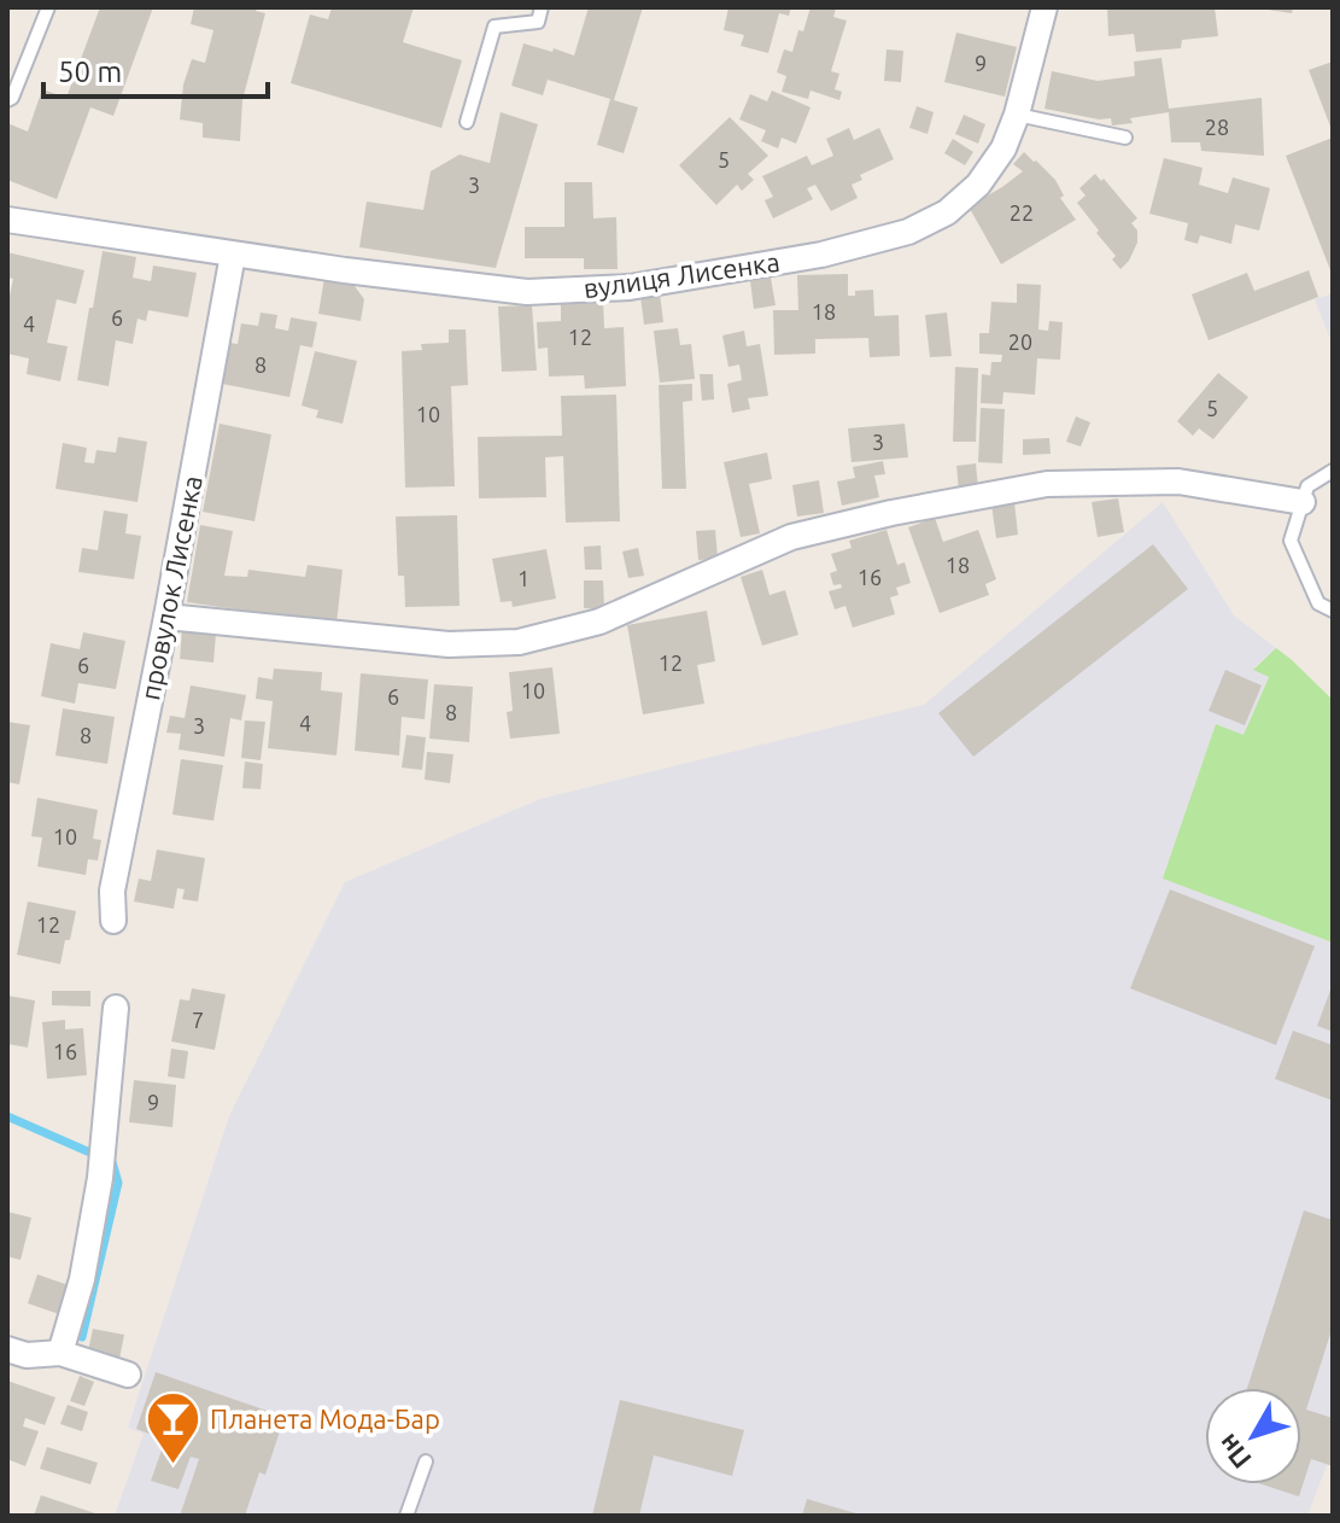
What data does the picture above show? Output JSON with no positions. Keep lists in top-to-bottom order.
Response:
{
  "streets": {
    "street": ["вулиця Лисенка", "провулок Лисенка"]
  },
  "crossings": [
    ["вулиця Лисенка", "провулок Лисенка"]
  ],
  "places": {
    "bar": ["Планета Мода-Бар"]
  },
  "house_numbers": [
    "9",
    "28",
    "5",
    "3",
    "22",
    "18",
    "6",
    "4",
    "12",
    "20",
    "8",
    "5",
    "10",
    "3",
    "18",
    "16",
    "1",
    "12",
    "6",
    "10",
    "6",
    "8",
    "4",
    "3",
    "8",
    "10",
    "12",
    "7",
    "16",
    "9"
  ],
  "scale_bar": "50 m",
  "north": "bottom left"
}
